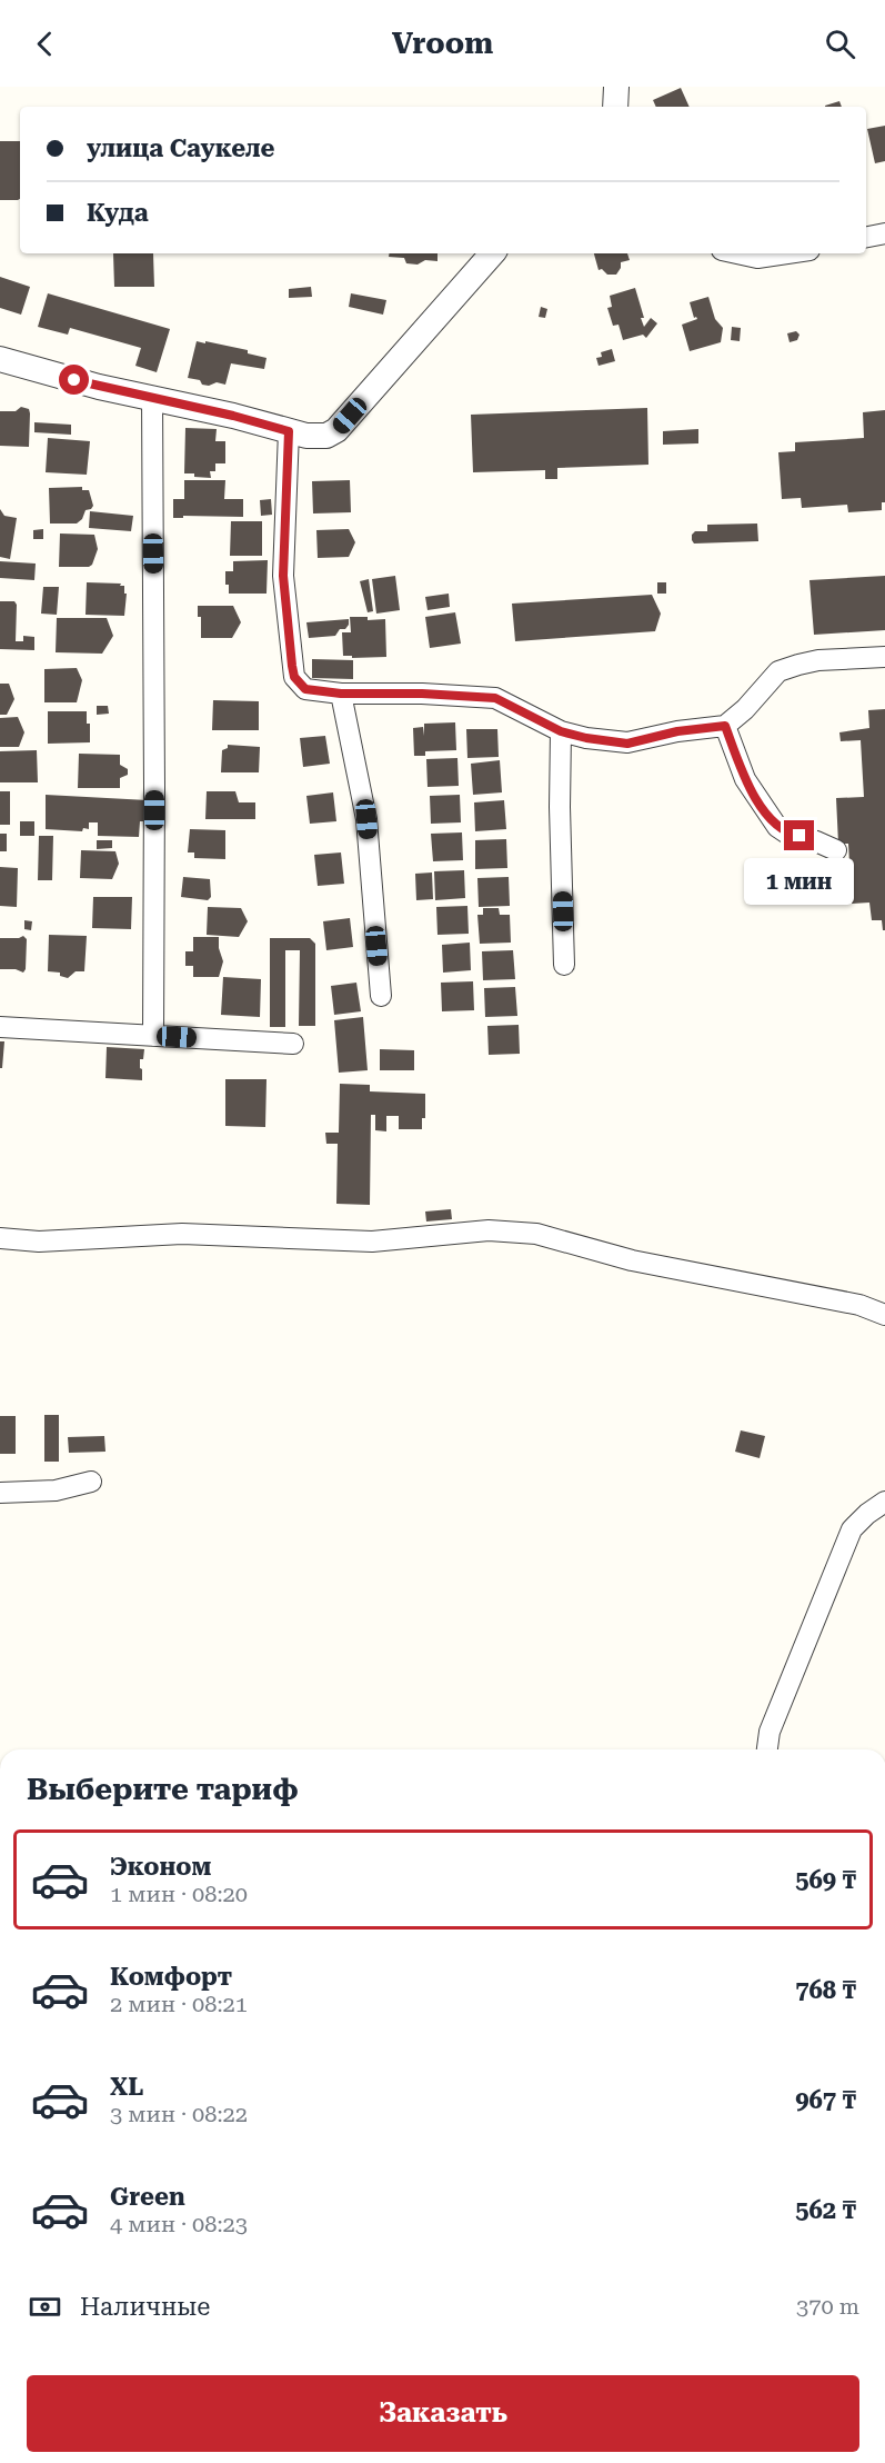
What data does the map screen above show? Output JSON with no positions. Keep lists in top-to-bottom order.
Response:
{
  "page": {
    "header": "Vroom",
    "banner": ["улица Саукеле", "Куда"],
    "bubble": "1 мин",
    "heading": "Выберите тариф",
    "list": [
      {
        "name": "Эконом",
        "note": "1 мин · 08:20",
        "value": "569 ₸"
      },
      {
        "name": "Комфорт",
        "note": "2 мин · 08:21",
        "value": "768 ₸"
      },
      {
        "name": "XL",
        "note": "3 мин · 08:22",
        "value": "967 ₸"
      },
      {
        "name": "Green",
        "note": "4 мин · 08:23",
        "value": "562 ₸"
      }
    ],
    "pay": ["Наличные", "370 m"],
    "buttons": "Заказать"
  }
}
